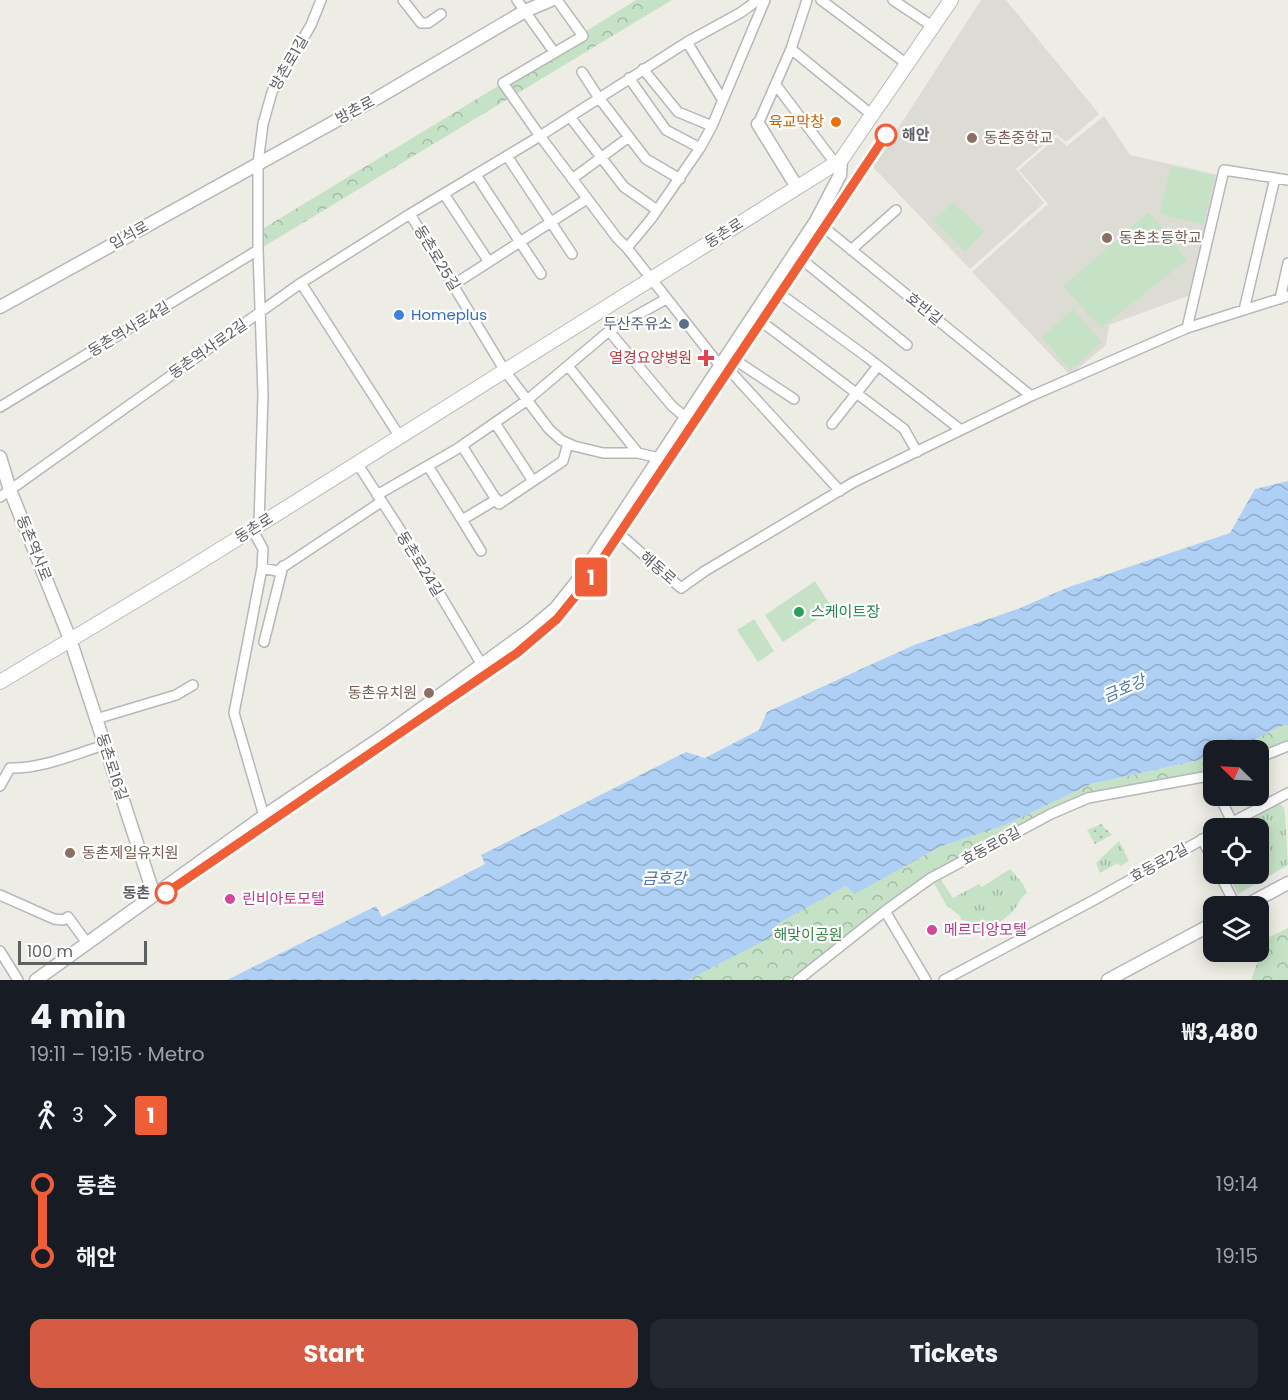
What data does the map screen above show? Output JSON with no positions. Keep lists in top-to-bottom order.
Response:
{
  "streets": {
    "main road": ["동촌로"],
    "street": [
      "방촌로1길",
      "방촌로",
      "입석로",
      "동촌로25길",
      "호반길",
      "동촌역사로4길",
      "동촌역사로2길",
      "동촌역사로",
      "동촌로24길",
      "해동로",
      "동촌로16길",
      "효동로6길",
      "효동로2길"
    ]
  },
  "crossings": [
    ["방촌로1길", "방촌로"],
    ["방촌로1길", "입석로"],
    ["방촌로", "입석로"],
    ["동촌로", "동촌로25길"],
    ["동촌로", "동촌역사로"],
    ["동촌로", "동촌로24길"],
    ["동촌로", "동촌로16길"],
    ["동촌로25길", "동촌역사로2길"],
    ["동촌역사로2길", "동촌역사로"],
    ["동촌역사로", "동촌로16길"]
  ],
  "water": ["금호강"],
  "parks": ["해맞이공원"],
  "places": {
    "other": [
      "육교막창",
      "해안",
      "동촌중학교",
      "동촌초등학교",
      "Homeplus",
      "두산주유소",
      "스케이트장",
      "동촌유치원",
      "동촌제일유치원",
      "동촌",
      "린비아토모텔",
      "메르디앙모텔"
    ],
    "health": ["열경요양병원"]
  },
  "lines": ["metro line 1"],
  "scale_bar": "100 m",
  "north": "top left",
  "page": {
    "on_map": "1",
    "scale": "100 m",
    "heading": ["4 min", "19:11 – 19:15 · Metro", "₩3,480"],
    "legs": ["3", "1"],
    "list": [
      {
        "name": "동촌",
        "value": "19:14"
      },
      {
        "name": "해안",
        "value": "19:15"
      }
    ],
    "buttons": ["Start", "Tickets"]
  }
}
